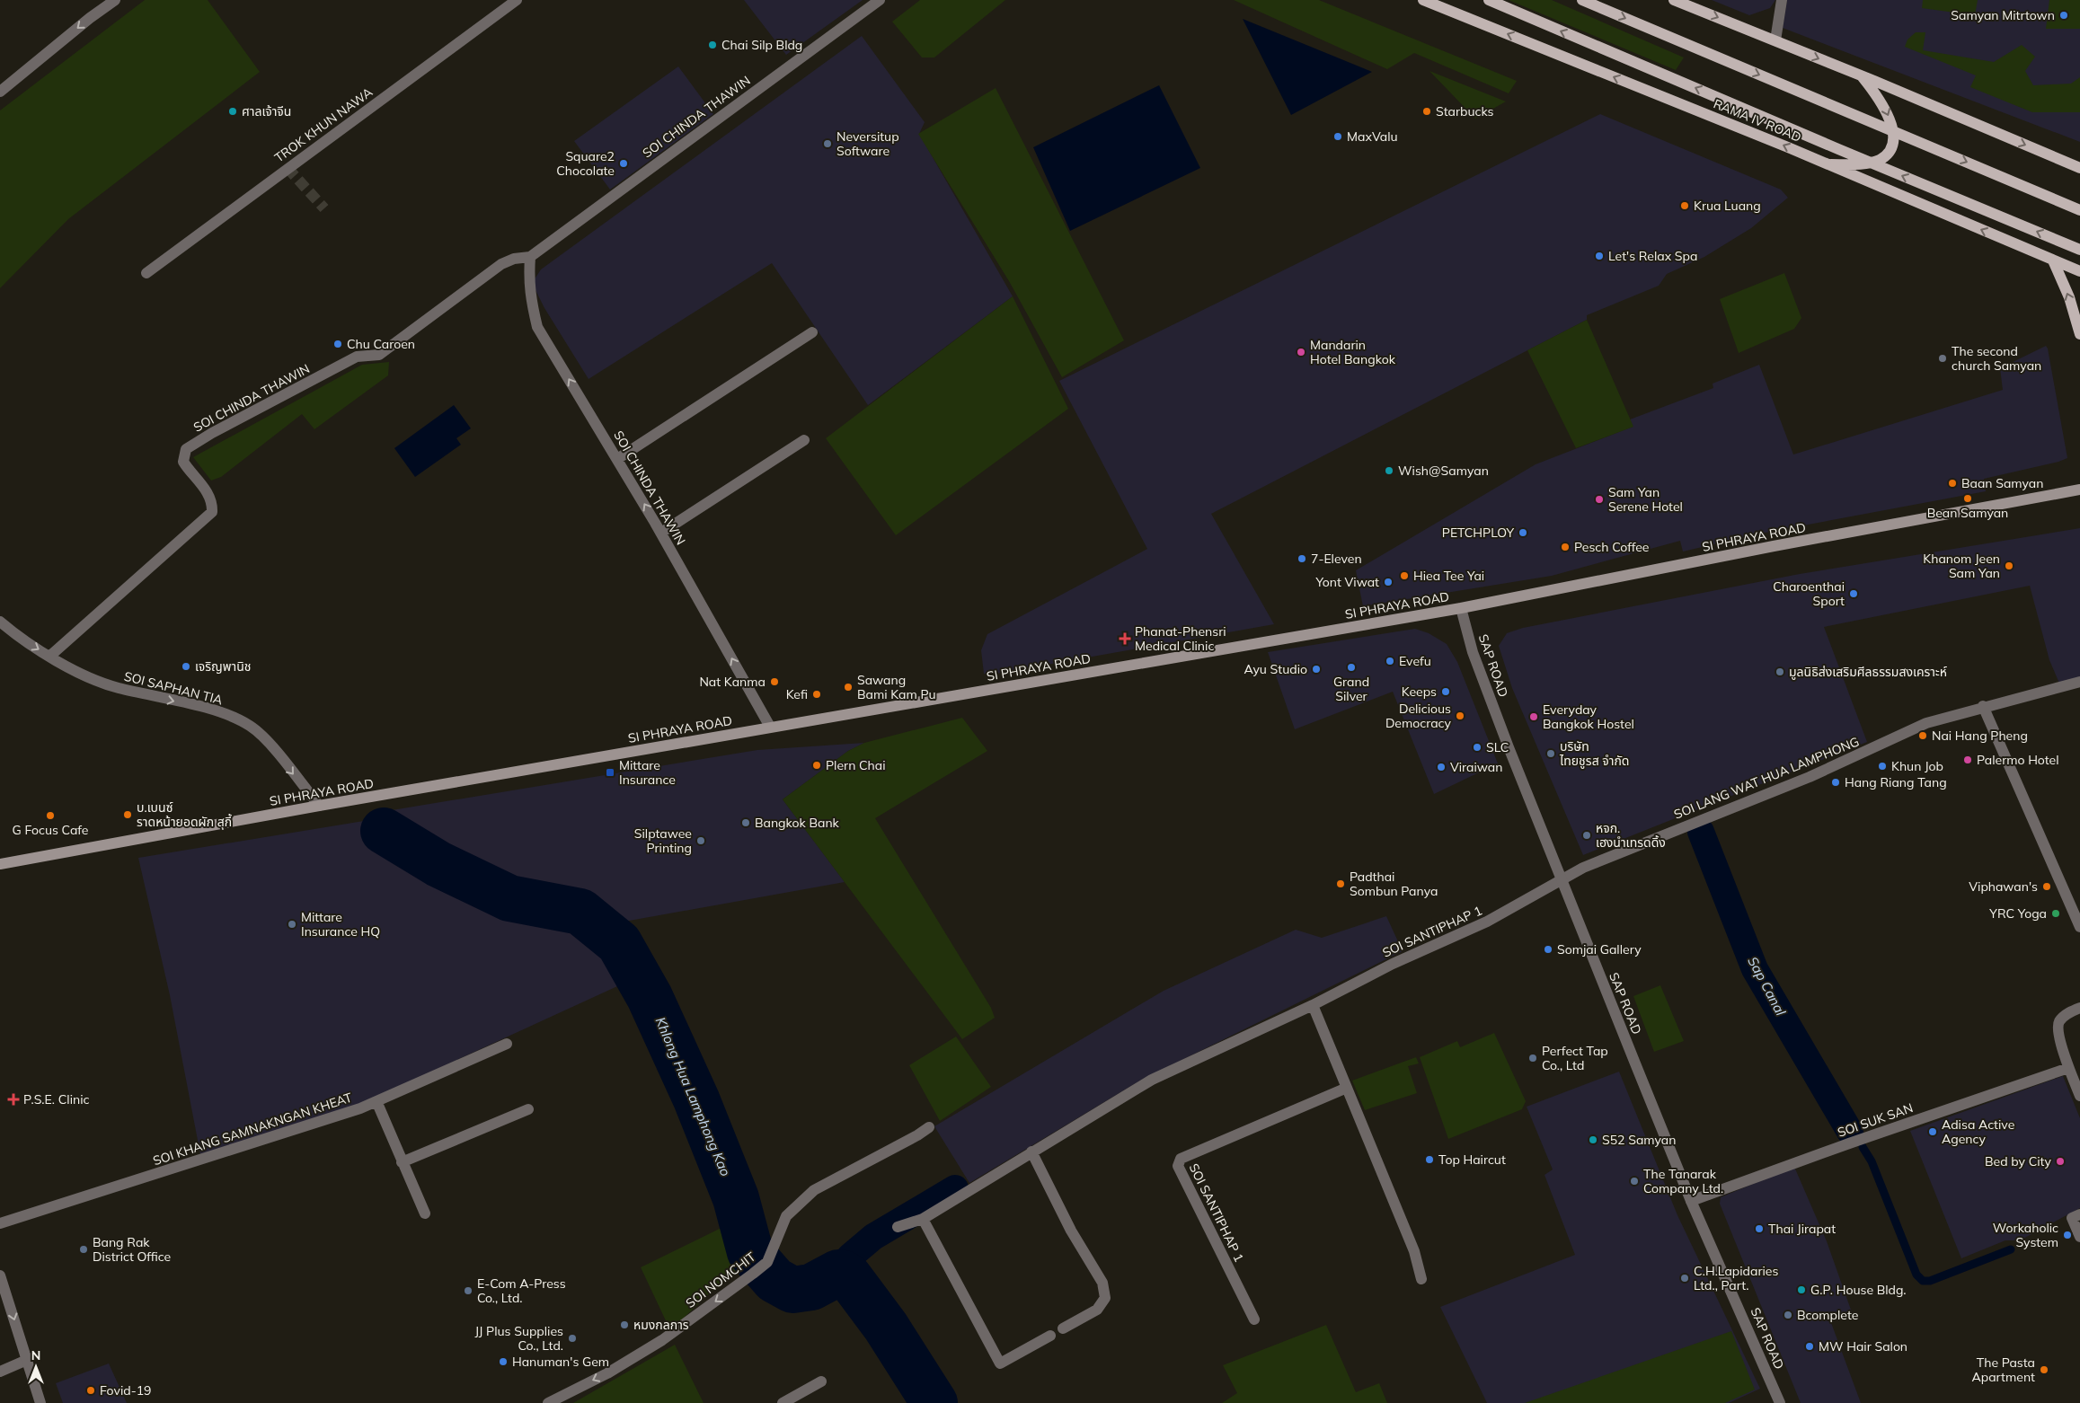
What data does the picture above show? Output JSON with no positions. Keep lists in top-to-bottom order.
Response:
{
  "streets": {
    "main road": ["RAMA IV ROAD", "SI PHRAYA ROAD"],
    "street": [
      "SOI CHINDA THAWIN",
      "TROK KHUN NAWA",
      "SAP ROAD",
      "SOI SAPHAN TIA",
      "SOI LANG WAT HUA LAMPHONG",
      "SOI SANTIPHAP 1",
      "SOI SUK SAN",
      "SOI KHANG SAMNAKNGAN KHEAT",
      "SOI NOMCHIT"
    ]
  },
  "crossings": [
    ["SOI CHINDA THAWIN", "SI PHRAYA ROAD"],
    ["SOI CHINDA THAWIN", "SOI SAPHAN TIA"],
    ["SI PHRAYA ROAD", "SAP ROAD"],
    ["SI PHRAYA ROAD", "SOI SAPHAN TIA"],
    ["SAP ROAD", "SOI LANG WAT HUA LAMPHONG"],
    ["SAP ROAD", "SOI SANTIPHAP 1"],
    ["SAP ROAD", "SOI SUK SAN"],
    ["SOI LANG WAT HUA LAMPHONG", "SOI SANTIPHAP 1"]
  ],
  "one_way": ["SOI SAPHAN TIA", "SOI NOMCHIT"],
  "water": ["Sap Canal", "Khlong Hua Lamphong Kao"],
  "places": {
    "other": [
      "Samyan Mitrtown",
      "Chai Silp Bldg",
      "ศาลเจ้าจีน",
      "Starbucks",
      "MaxValu",
      "Neversitup Software",
      "Square2 Chocolate",
      "Krua Luang",
      "Let's Relax Spa",
      "Chu Caroen",
      "Mandarin Hotel Bangkok",
      "The second church Samyan",
      "Wish@Samyan",
      "Baan Samyan",
      "Bean Samyan",
      "Sam Yan Serene Hotel",
      "PETCHPLOY",
      "Pesch Coffee",
      "7-Eleven",
      "Khanom Jeen Sam Yan",
      "Hiea Tee Yai",
      "Yont Viwat",
      "Charoenthai Sport",
      "Evefu",
      "เจริญพานิช",
      "Grand Silver",
      "Ayu Studio",
      "มูลนิธิส่งเสริมศีลธรรมสงเคราะห์",
      "Nat Kanma",
      "Sawang Bami Kam Pu",
      "Keeps",
      "Kefi",
      "Delicious Democracy",
      "Everyday Bangkok Hostel",
      "Nai Hang Pheng",
      "SLC",
      "บริษัท ไทยชูรส จำกัด",
      "Palermo Hotel",
      "Plern Chai",
      "Khun Job",
      "Viraiwan",
      "Hang Riang Tang",
      "บ.เบนซ์ ราดหน้ายอดผัก สุกี้",
      "G Focus Cafe",
      "Bangkok Bank",
      "หจก. เฮงนำเทรดดิ้ง",
      "Silptawee Printing",
      "Padthai Sombun Panya",
      "Viphawan's",
      "YRC Yoga",
      "Mittare Insurance HQ",
      "Somjai Gallery",
      "Perfect Tap Co., Ltd",
      "Adisa Active Agency",
      "S52 Samyan",
      "Top Haircut",
      "Bed by City",
      "The Tanarak Company Ltd.",
      "Thai Jirapat",
      "Workaholic System",
      "Bang Rak District Office",
      "C.H.Lapidaries Ltd., Part.",
      "G.P. House Bldg.",
      "E-Com A-Press Co., Ltd.",
      "Bcomplete",
      "หมงกลการ",
      "JJ Plus Supplies Co., Ltd.",
      "MW Hair Salon",
      "Hanuman's Gem",
      "The Pasta Apartment",
      "Fovid-19"
    ],
    "health": ["Phanat-Phensri Medical Clinic", "P.S.E. Clinic"],
    "transit": ["Mittare Insurance"]
  },
  "north": "top"
}
